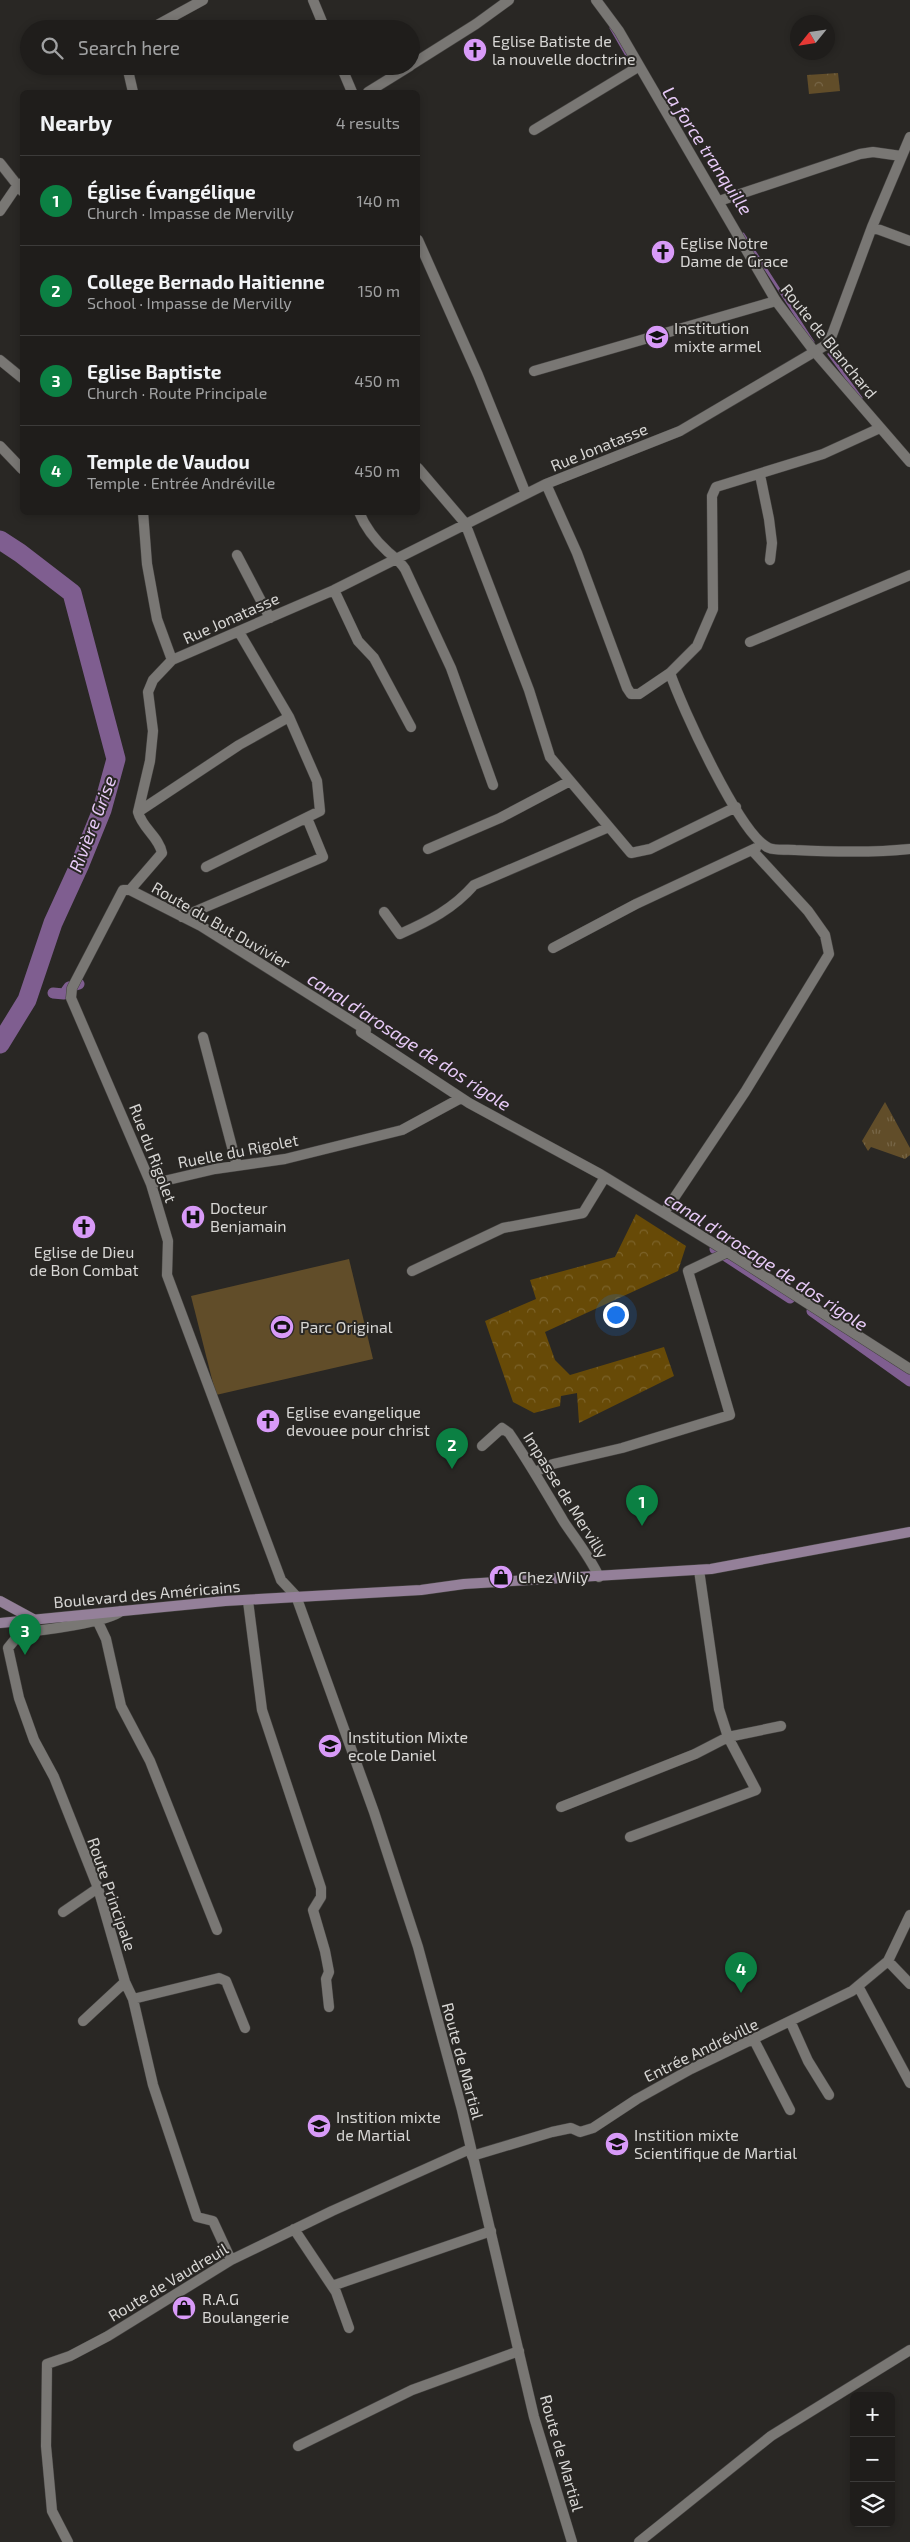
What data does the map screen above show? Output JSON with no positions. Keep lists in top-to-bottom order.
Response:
{
  "streets": {
    "main road": ["Boulevard des Américains"],
    "street": [
      "Route de Blanchard",
      "Rue Jonatasse",
      "Route du But Duvivier",
      "Ruelle du Rigolet",
      "Rue du Rigolet",
      "Impasse de Mervilly",
      "Route Principale",
      "Entrée Andréville",
      "Route de Martial",
      "Route de Vaudreuil"
    ]
  },
  "crossings": [
    ["Route de Blanchard", "Rue Jonatasse"],
    ["Route du But Duvivier", "Ruelle du Rigolet"],
    ["Route du But Duvivier", "Rue du Rigolet"],
    ["Ruelle du Rigolet", "Rue du Rigolet"],
    ["Rue du Rigolet", "Boulevard des Américains"],
    ["Rue du Rigolet", "Route de Martial"],
    ["Impasse de Mervilly", "Boulevard des Américains"],
    ["Boulevard des Américains", "Route Principale"],
    ["Boulevard des Américains", "Route de Martial"],
    ["Route Principale", "Route de Vaudreuil"],
    ["Entrée Andréville", "Route de Martial"],
    ["Entrée Andréville", "Route de Vaudreuil"],
    ["Route de Martial", "Route de Vaudreuil"]
  ],
  "water": ["La force tranquille", "Rivière Grise", "canal d'arosage de dos rigole"],
  "places": {
    "church": [
      "Eglise Batiste de la nouvelle doctrine",
      "Eglise Notre Dame de Grace",
      "Eglise de Dieu de Bon Combat",
      "Eglise evangelique devouee pour christ"
    ],
    "school or university": [
      "Institution mixte armel",
      "Institution Mixte ecole Daniel",
      "Instition mixte de Martial",
      "Instition mixte Scientifique de Martial"
    ],
    "hospital": ["Docteur Benjamain"],
    "sports": ["Parc Original"],
    "shop": ["Chez Wily", "R.A.G Boulangerie"]
  },
  "north": "bottom left",
  "page": {
    "search": "Search here",
    "heading": ["Nearby", "4 results"],
    "list": [
      {
        "mark": "1",
        "name": "Église Évangélique",
        "note": "Church · Impasse de Mervilly",
        "value": "140 m"
      },
      {
        "mark": "2",
        "name": "College Bernado Haitienne",
        "note": "School · Impasse de Mervilly",
        "value": "150 m"
      },
      {
        "mark": "3",
        "name": "Eglise Baptiste",
        "note": "Church · Route Principale",
        "value": "450 m"
      },
      {
        "mark": "4",
        "name": "Temple de Vaudou",
        "note": "Temple · Entrée Andréville",
        "value": "450 m"
      }
    ],
    "pins": [
      "2",
      "1",
      "3",
      "4"
    ],
    "map_buttons": ["+", "−"]
  }
}
